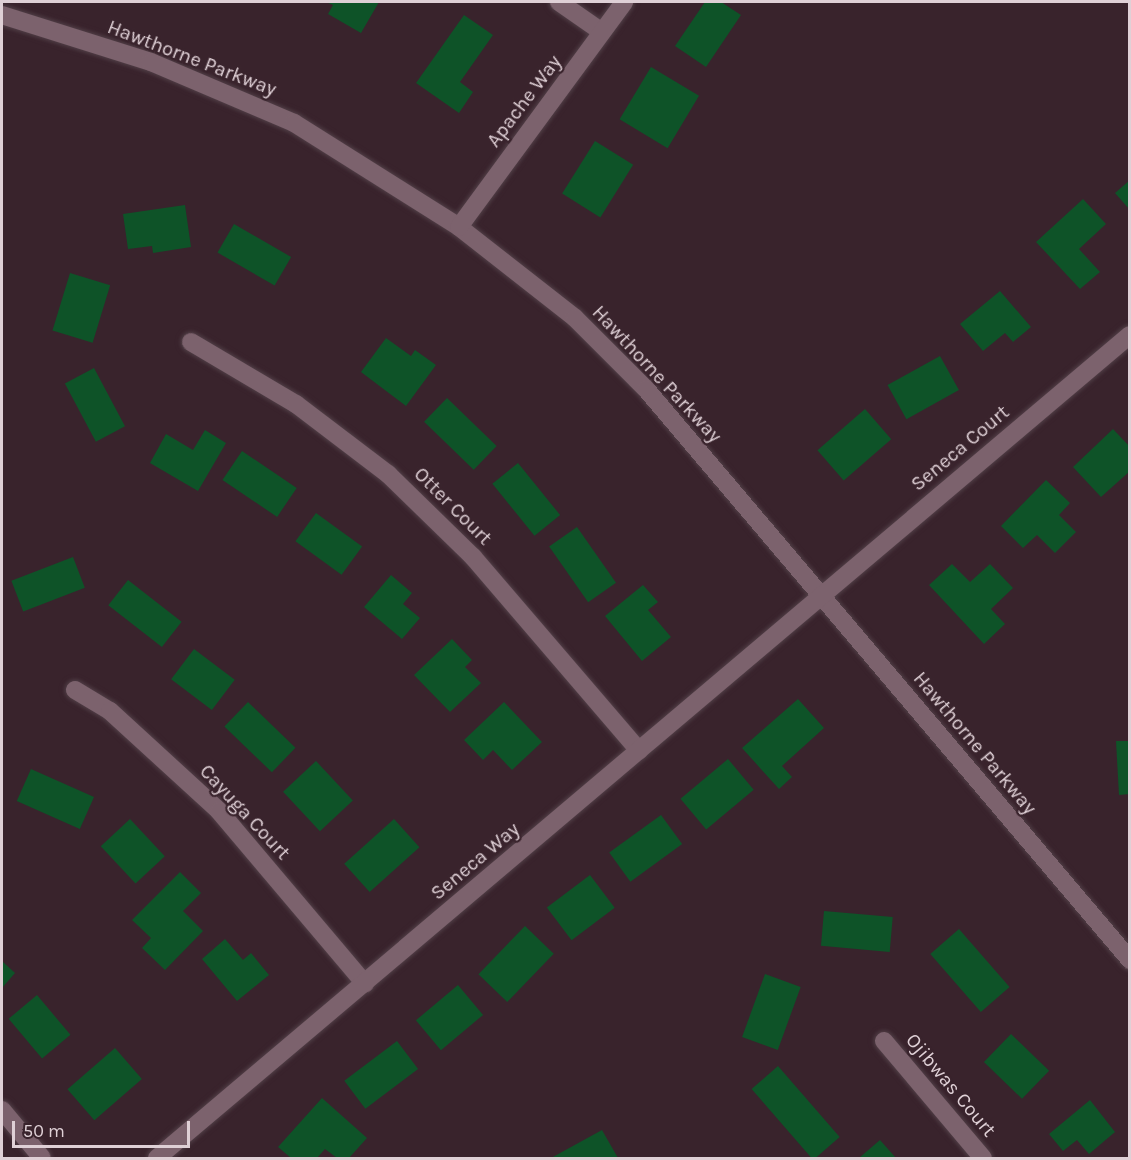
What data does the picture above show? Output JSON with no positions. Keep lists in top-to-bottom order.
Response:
{
  "streets": {
    "street": [
      "Hawthorne Parkway",
      "Apache Way",
      "Seneca Court",
      "Otter Court",
      "Cayuga Court",
      "Seneca Way",
      "Ojibwas Court"
    ]
  },
  "crossings": [
    ["Hawthorne Parkway", "Apache Way"],
    ["Hawthorne Parkway", "Seneca Court"],
    ["Hawthorne Parkway", "Seneca Way"],
    ["Seneca Court", "Seneca Way"],
    ["Otter Court", "Seneca Way"],
    ["Cayuga Court", "Seneca Way"]
  ],
  "scale_bar": "50 m"
}
